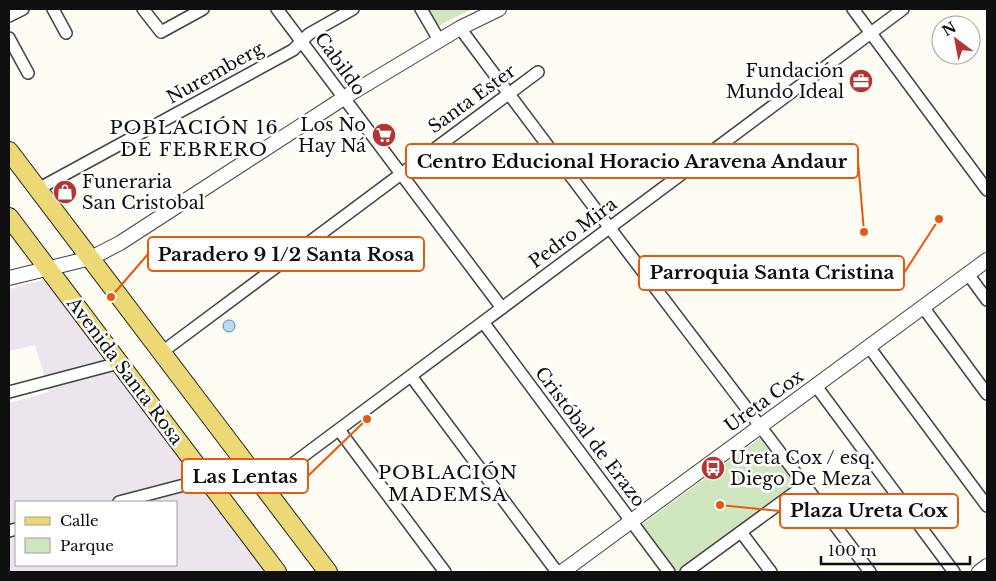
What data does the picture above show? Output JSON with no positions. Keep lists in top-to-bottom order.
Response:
{
  "streets": {
    "main road": ["Avenida Santa Rosa"],
    "street": [
      "Cabildo",
      "Nuremberg",
      "Santa Ester",
      "Pedro Mira",
      "Ureta Cox",
      "Cristóbal de Erazo"
    ]
  },
  "crossings": [
    ["Cabildo", "Nuremberg"],
    ["Cabildo", "Santa Ester"],
    ["Cabildo", "Pedro Mira"],
    ["Pedro Mira", "Cristóbal de Erazo"],
    ["Ureta Cox", "Cristóbal de Erazo"]
  ],
  "districts": ["POBLACIÓN 16 DE FEBRERO", "POBLACIÓN MADEMSA"],
  "places": {
    "office": ["Fundación Mundo Ideal"],
    "supermarket": ["Los No Hay Ná"],
    "shop": ["Funeraria San Cristobal"],
    "other": [
      "Parroquia Santa Cristina",
      "Centro Educional Horacio Aravena Andaur",
      "Paradero 9 1/2 Santa Rosa",
      "Las Lentas",
      "Plaza Ureta Cox"
    ],
    "bus stop": ["Ureta Cox / esq. Diego De Meza"]
  },
  "legend": ["Calle", "Parque"],
  "scale_bar": "100 m",
  "north": "top left"
}
